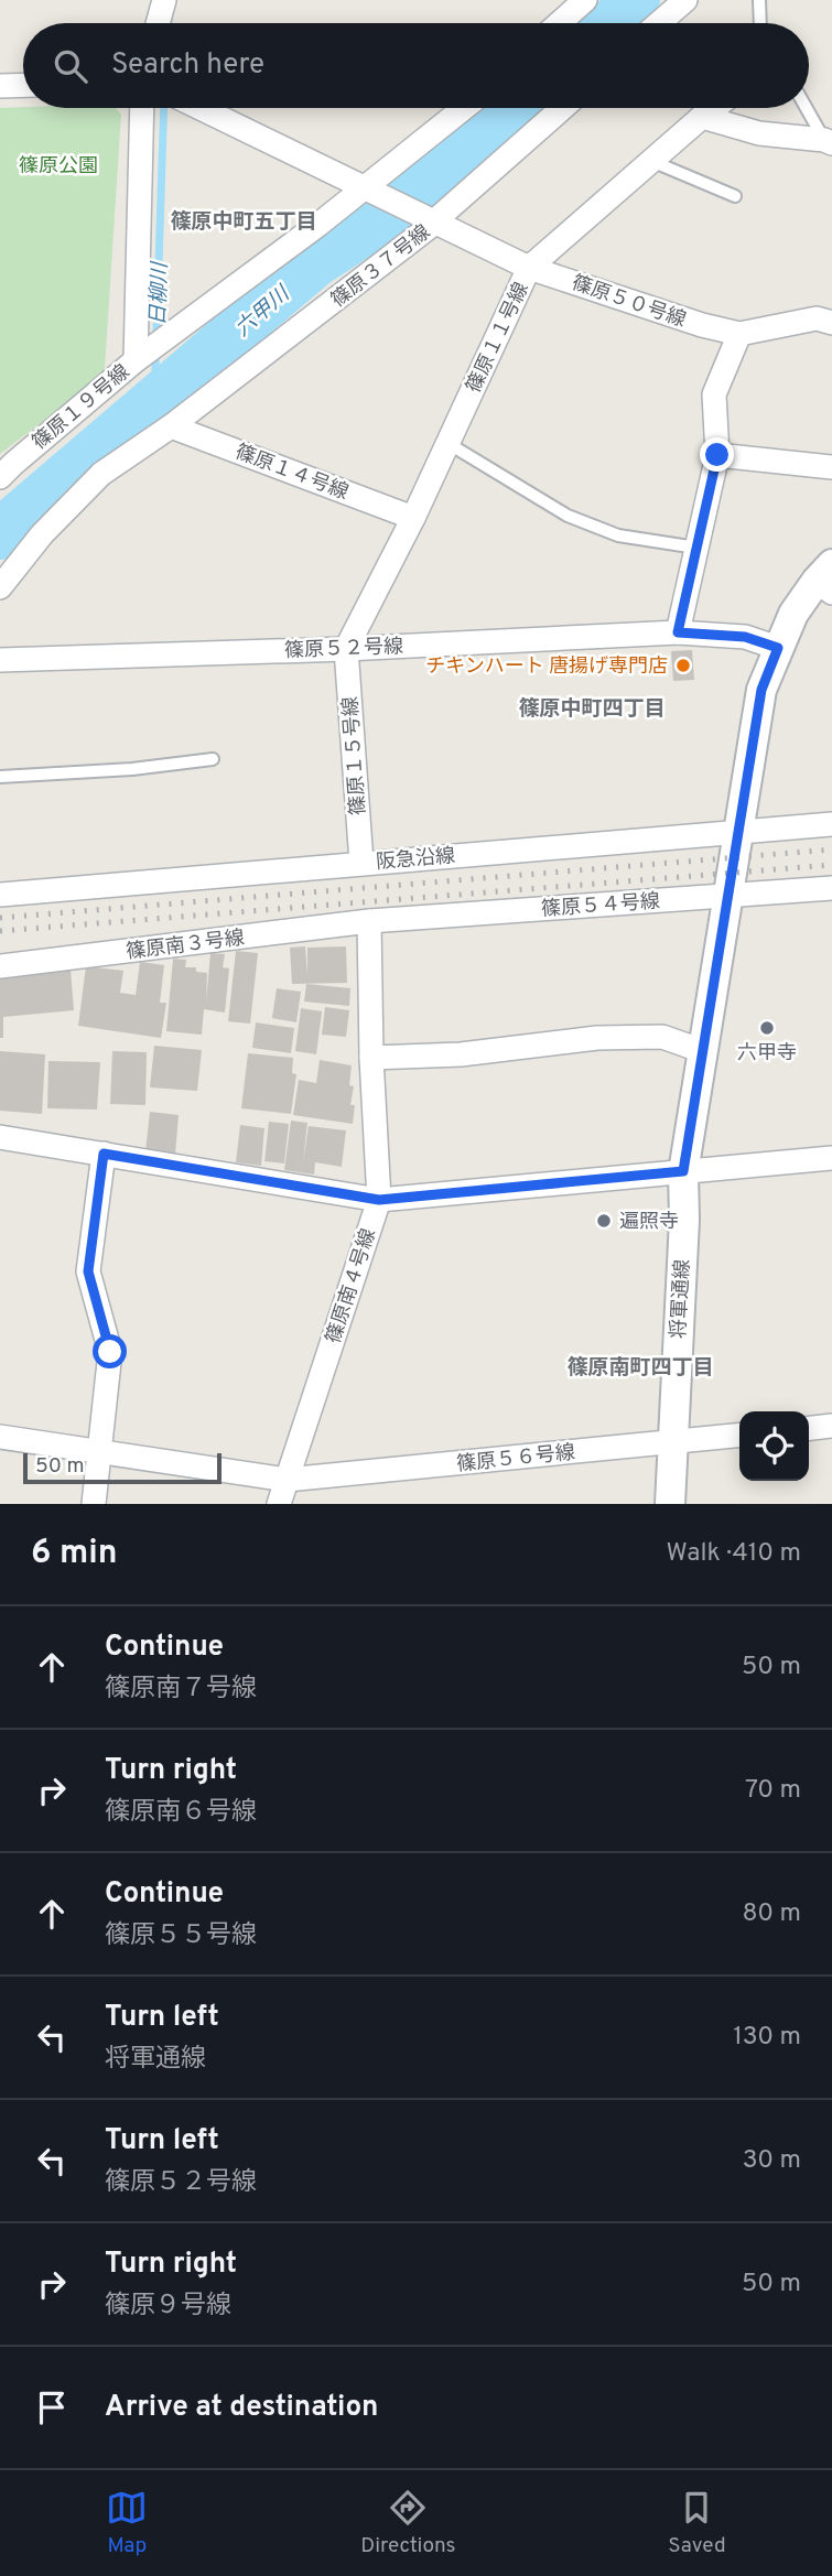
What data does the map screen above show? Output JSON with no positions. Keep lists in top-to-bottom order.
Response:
{
  "streets": {
    "street": [
      "篠原３７号線",
      "篠原５０号線",
      "篠原１１号線",
      "篠原１９号線",
      "篠原１４号線",
      "篠原５２号線",
      "篠原１５号線",
      "阪急沿線",
      "篠原５４号線",
      "篠原南３号線",
      "篠原南４号線",
      "将軍通線",
      "篠原５６号線"
    ]
  },
  "crossings": [
    ["篠原３７号線", "篠原５０号線"],
    ["篠原３７号線", "篠原１４号線"],
    ["篠原５０号線", "篠原１１号線"],
    ["篠原１１号線", "篠原１４号線"],
    ["篠原１１号線", "篠原５２号線"],
    ["篠原１１号線", "篠原１５号線"],
    ["篠原５２号線", "篠原１５号線"],
    ["篠原５２号線", "将軍通線"],
    ["篠原１５号線", "阪急沿線"],
    ["阪急沿線", "将軍通線"],
    ["篠原５４号線", "篠原南３号線"],
    ["篠原５４号線", "篠原南４号線"],
    ["篠原５４号線", "将軍通線"],
    ["篠原南３号線", "篠原南４号線"],
    ["篠原南４号線", "篠原５６号線"],
    ["将軍通線", "篠原５６号線"]
  ],
  "districts": ["篠原中町五丁目", "篠原中町四丁目", "篠原南町四丁目"],
  "water": ["日柳川", "六甲川"],
  "parks": ["篠原公園"],
  "places": ["チキンハート 唐揚げ専門店", "六甲寺", "遍照寺"],
  "scale_bar": "50 m",
  "page": {
    "search": "Search here",
    "scale": "50 m",
    "heading": ["6 min", "Walk · 410 m"],
    "list": [
      ["Continue", "篠原南７号線", "50 m"],
      ["Turn right", "篠原南６号線", "70 m"],
      ["Continue", "篠原５５号線", "80 m"],
      ["Turn left", "将軍通線", "130 m"],
      ["Turn left", "篠原５２号線", "30 m"],
      ["Turn right", "篠原９号線", "50 m"],
      "Arrive at destination"
    ],
    "nav": ["Map", "Directions", "Saved"]
  }
}
